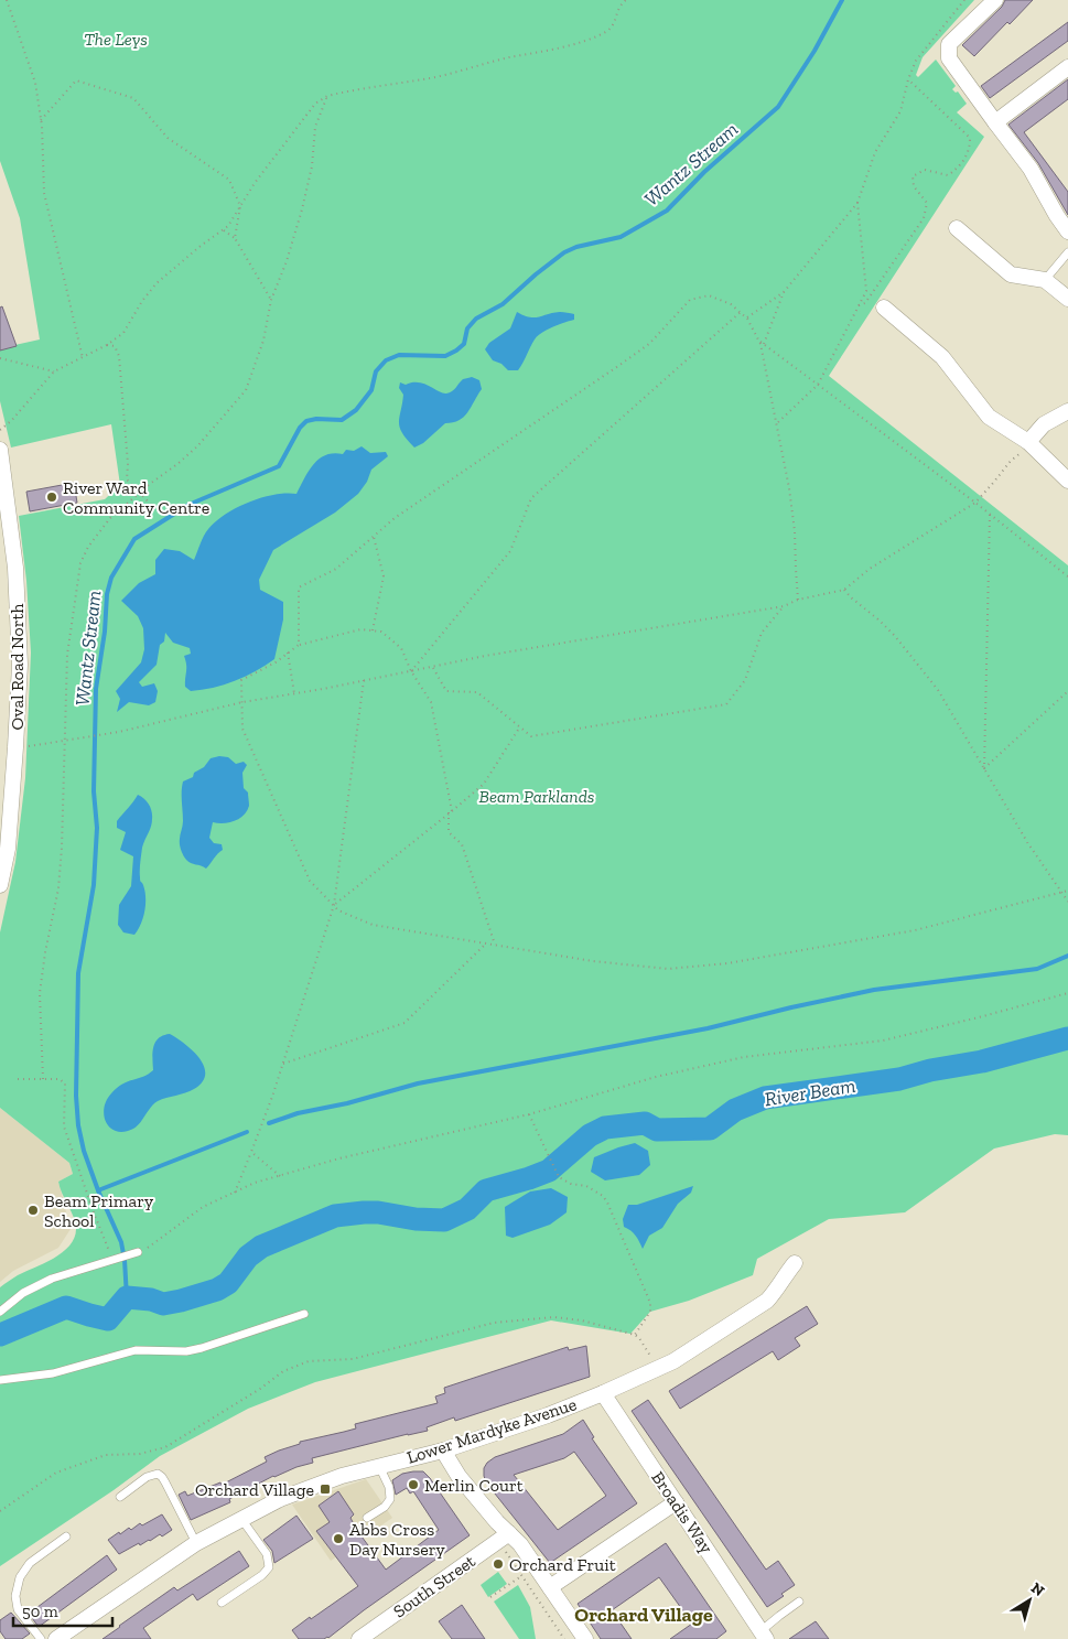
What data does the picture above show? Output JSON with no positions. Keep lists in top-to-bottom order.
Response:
{
  "streets": {
    "street": [
      "Oval Road North",
      "Lower Mardyke Avenue",
      "Broadis Way",
      "South Street"
    ]
  },
  "crossings": [
    ["Lower Mardyke Avenue", "Broadis Way"]
  ],
  "districts": ["Orchard Village"],
  "water": ["Wantz Stream", "River Beam"],
  "parks": ["The Leys", "Beam Parklands"],
  "places": {
    "other": [
      "River Ward Community Centre",
      "Beam Primary School",
      "Merlin Court",
      "Abbs Cross Day Nursery",
      "Orchard Fruit"
    ],
    "transit": ["Orchard Village"]
  },
  "scale_bar": "50 m",
  "north": "top right"
}
